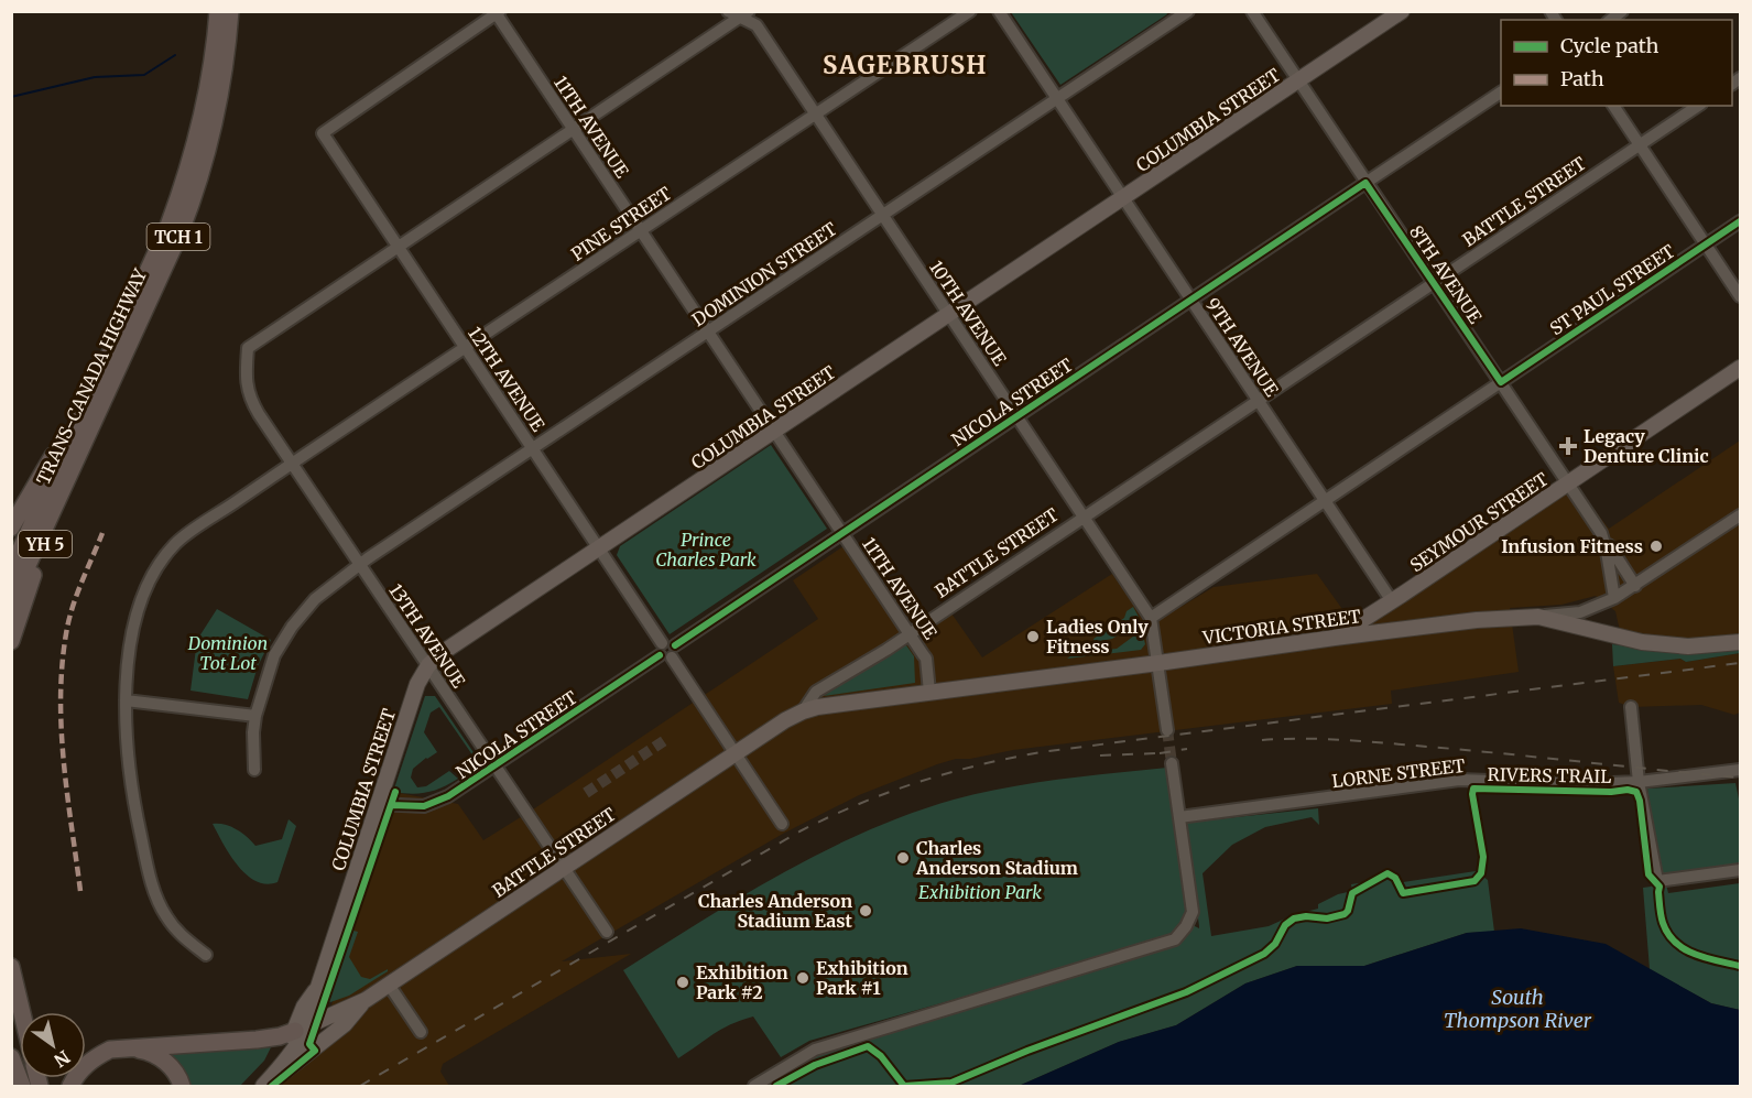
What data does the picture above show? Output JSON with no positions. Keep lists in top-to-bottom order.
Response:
{
  "streets": {
    "highway": ["TCH 1", "TRANS-CANADA HIGHWAY", "YH 5"],
    "main road": [
      "COLUMBIA STREET",
      "BATTLE STREET",
      "SEYMOUR STREET",
      "VICTORIA STREET"
    ],
    "street": [
      "11TH AVENUE",
      "PINE STREET",
      "DOMINION STREET",
      "8TH AVENUE",
      "ST PAUL STREET",
      "10TH AVENUE",
      "9TH AVENUE",
      "12TH AVENUE",
      "NICOLA STREET",
      "13TH AVENUE",
      "LORNE STREET"
    ],
    "cycle path": ["RIVERS TRAIL"]
  },
  "crossings": [
    ["COLUMBIA STREET", "11TH AVENUE"],
    ["COLUMBIA STREET", "BATTLE STREET"],
    ["COLUMBIA STREET", "8TH AVENUE"],
    ["COLUMBIA STREET", "10TH AVENUE"],
    ["COLUMBIA STREET", "9TH AVENUE"],
    ["COLUMBIA STREET", "12TH AVENUE"],
    ["COLUMBIA STREET", "NICOLA STREET"],
    ["COLUMBIA STREET", "13TH AVENUE"],
    ["11TH AVENUE", "BATTLE STREET"],
    ["11TH AVENUE", "PINE STREET"],
    ["11TH AVENUE", "DOMINION STREET"],
    ["11TH AVENUE", "12TH AVENUE"],
    ["11TH AVENUE", "NICOLA STREET"],
    ["11TH AVENUE", "VICTORIA STREET"],
    ["BATTLE STREET", "8TH AVENUE"],
    ["BATTLE STREET", "10TH AVENUE"],
    ["BATTLE STREET", "9TH AVENUE"],
    ["BATTLE STREET", "12TH AVENUE"],
    ["BATTLE STREET", "VICTORIA STREET"],
    ["BATTLE STREET", "13TH AVENUE"],
    ["PINE STREET", "10TH AVENUE"],
    ["PINE STREET", "12TH AVENUE"],
    ["PINE STREET", "13TH AVENUE"],
    ["DOMINION STREET", "10TH AVENUE"],
    ["DOMINION STREET", "9TH AVENUE"],
    ["DOMINION STREET", "12TH AVENUE"],
    ["DOMINION STREET", "13TH AVENUE"],
    ["8TH AVENUE", "ST PAUL STREET"],
    ["8TH AVENUE", "NICOLA STREET"],
    ["8TH AVENUE", "SEYMOUR STREET"],
    ["8TH AVENUE", "VICTORIA STREET"],
    ["ST PAUL STREET", "10TH AVENUE"],
    ["ST PAUL STREET", "9TH AVENUE"],
    ["10TH AVENUE", "NICOLA STREET"],
    ["10TH AVENUE", "VICTORIA STREET"],
    ["9TH AVENUE", "NICOLA STREET"],
    ["9TH AVENUE", "SEYMOUR STREET"],
    ["TRANS-CANADA HIGHWAY", "YH 5"],
    ["12TH AVENUE", "NICOLA STREET"],
    ["12TH AVENUE", "13TH AVENUE"],
    ["NICOLA STREET", "13TH AVENUE"],
    ["SEYMOUR STREET", "VICTORIA STREET"]
  ],
  "districts": ["SAGEBRUSH"],
  "water": ["South Thompson River"],
  "parks": ["Prince Charles Park", "Dominion Tot Lot", "Exhibition Park"],
  "places": {
    "health": ["Legacy Denture Clinic"],
    "other": [
      "Infusion Fitness",
      "Ladies Only Fitness",
      "Charles Anderson Stadium",
      "Charles Anderson Stadium East",
      "Exhibition Park #1",
      "Exhibition Park #2"
    ]
  },
  "legend": ["Cycle path", "Path"],
  "north": "bottom right"
}
